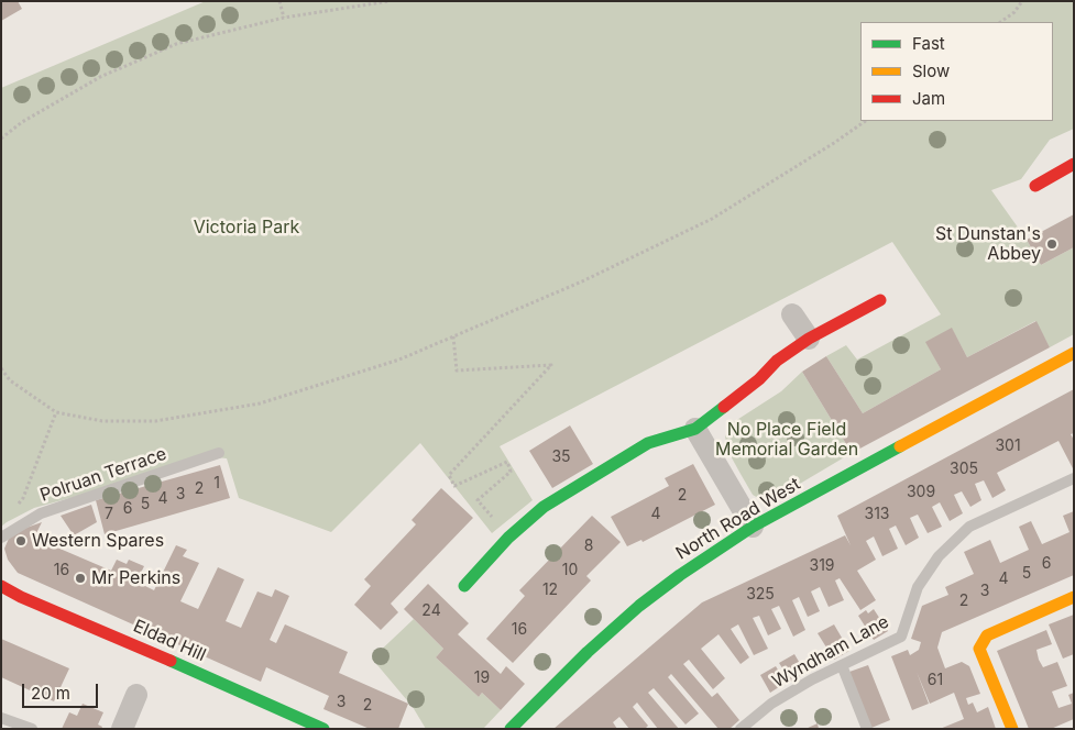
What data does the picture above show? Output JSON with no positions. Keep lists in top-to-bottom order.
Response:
{
  "streets": {
    "street": ["North Road West", "Eldad Hill"],
    "lane": ["Polruan Terrace", "Wyndham Lane"]
  },
  "parks": ["Victoria Park", "No Place Field Memorial Garden"],
  "places": ["St Dunstan's Abbey", "Western Spares", "Mr Perkins"],
  "house_numbers": [
    "301",
    "35",
    "305",
    "1",
    "2",
    "309",
    "3",
    "2",
    "4",
    "5",
    "6",
    "7",
    "4",
    "313",
    "8",
    "6",
    "319",
    "16",
    "10",
    "5",
    "4",
    "12",
    "3",
    "325",
    "2",
    "24",
    "16",
    "19",
    "61",
    "3",
    "2"
  ],
  "legend": ["Fast", "Slow", "Jam"],
  "scale_bar": "20 m"
}
